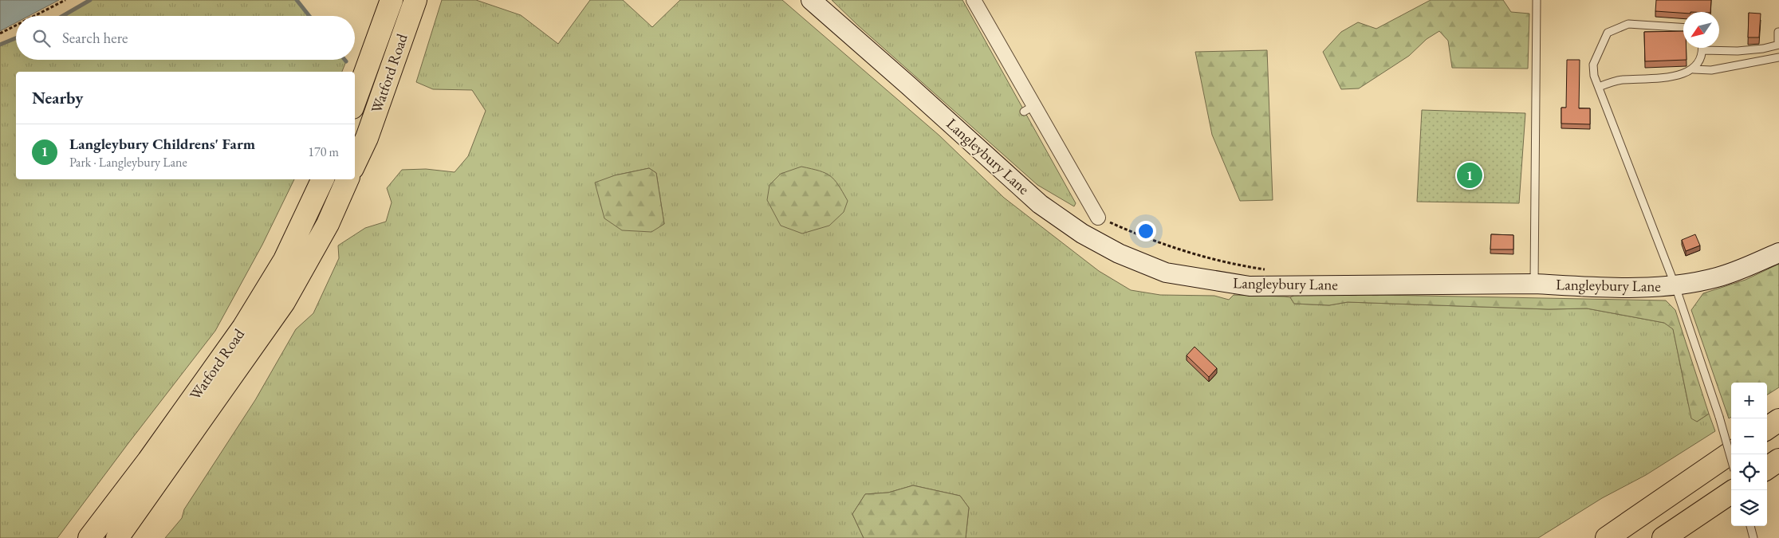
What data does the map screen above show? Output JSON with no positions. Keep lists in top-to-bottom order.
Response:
{
  "streets": {
    "highway": ["Watford Road"],
    "street": ["Langleybury Lane"]
  },
  "north": "bottom left",
  "page": {
    "search": "Search here",
    "heading": "Nearby",
    "list": [
      {
        "mark": "1",
        "name": "Langleybury Childrens' Farm",
        "note": "Park · Langleybury Lane",
        "value": "170 m"
      }
    ],
    "pins": "1",
    "map_buttons": ["+", "−"]
  }
}
